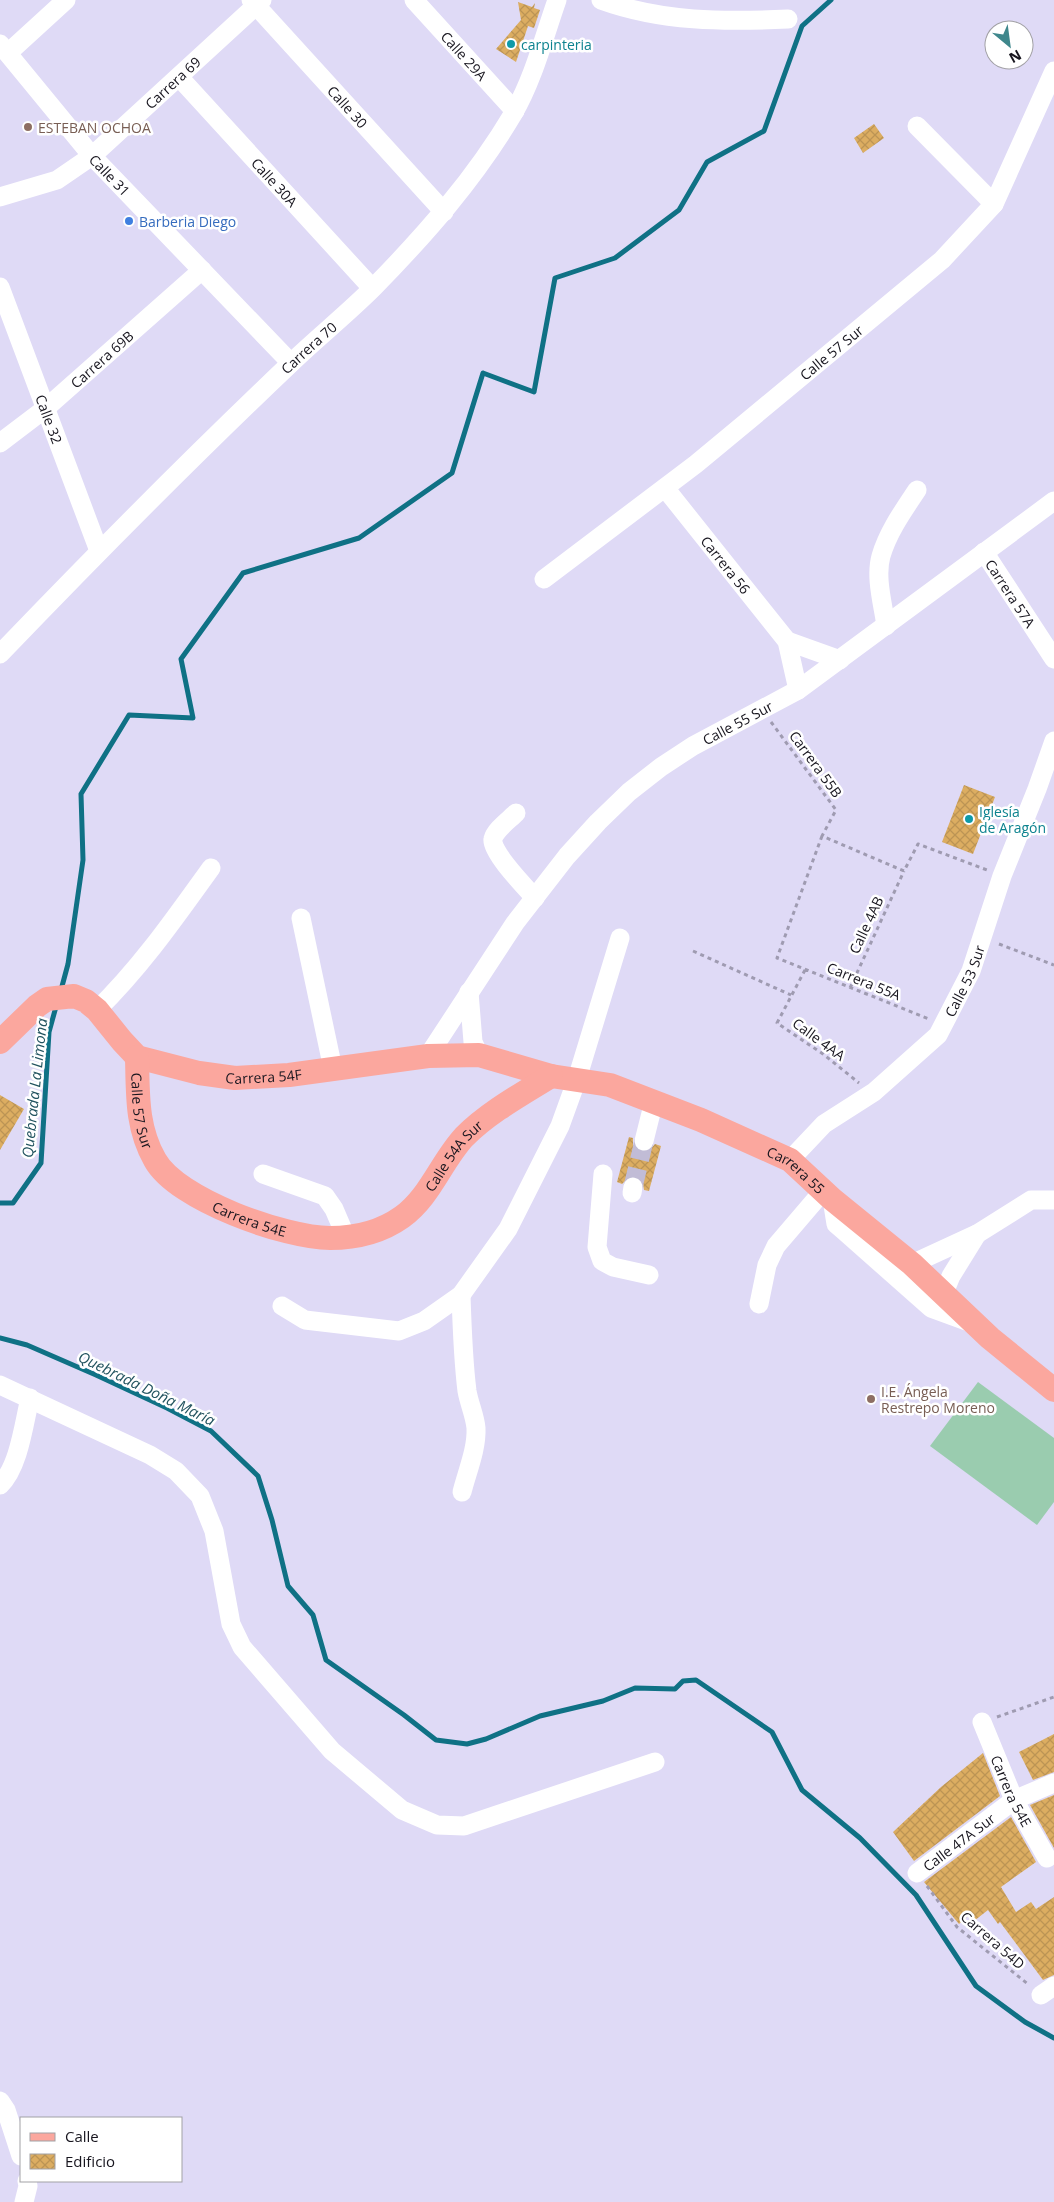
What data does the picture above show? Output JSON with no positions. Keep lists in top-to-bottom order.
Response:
{
  "streets": {
    "main road": [
      "Calle 57 Sur",
      "Carrera 54F",
      "Calle 54A Sur",
      "Carrera 55",
      "Carrera 54E"
    ],
    "street": [
      "Calle 29A",
      "Carrera 69",
      "Calle 30",
      "Calle 31",
      "Calle 30A",
      "Carrera 70",
      "Carrera 69B",
      "Calle 32",
      "Carrera 56",
      "Carrera 57A",
      "Calle 55 Sur",
      "Calle 53 Sur",
      "Calle 47A Sur"
    ],
    "path": [
      "Carrera 55B",
      "Calle 4AB",
      "Carrera 55A",
      "Calle 4AA",
      "Carrera 54D"
    ]
  },
  "crossings": [
    ["Calle 29A", "Carrera 70"],
    ["Carrera 69", "Calle 30"],
    ["Carrera 69", "Calle 31"],
    ["Carrera 69", "Calle 30A"],
    ["Calle 30", "Carrera 70"],
    ["Calle 31", "Carrera 70"],
    ["Calle 31", "Carrera 69B"],
    ["Calle 30A", "Carrera 70"],
    ["Carrera 70", "Calle 32"],
    ["Calle 57 Sur", "Carrera 56"],
    ["Calle 57 Sur", "Carrera 54F"],
    ["Calle 57 Sur", "Carrera 54E"],
    ["Carrera 69B", "Calle 32"],
    ["Carrera 56", "Calle 55 Sur"],
    ["Carrera 57A", "Calle 55 Sur"],
    ["Calle 55 Sur", "Carrera 55B"],
    ["Calle 55 Sur", "Carrera 54F"],
    ["Carrera 55B", "Carrera 55A"],
    ["Calle 4AB", "Carrera 55A"],
    ["Calle 53 Sur", "Carrera 55A"],
    ["Calle 53 Sur", "Calle 4AA"],
    ["Calle 53 Sur", "Carrera 55"],
    ["Carrera 55A", "Calle 4AA"],
    ["Carrera 54F", "Carrera 55"],
    ["Calle 54A Sur", "Carrera 55"],
    ["Calle 54A Sur", "Carrera 54E"],
    ["Carrera 54E", "Calle 47A Sur"],
    ["Calle 47A Sur", "Carrera 54D"]
  ],
  "water": ["Quebrada La Limona", "Quebrada Doña María"],
  "places": [
    "carpinteria",
    "ESTEBAN OCHOA",
    "Barberia Diego",
    "Iglesía de Aragón",
    "I.E. Ángela Restrepo Moreno"
  ],
  "legend": ["Calle", "Edificio"],
  "north": "bottom right"
}
